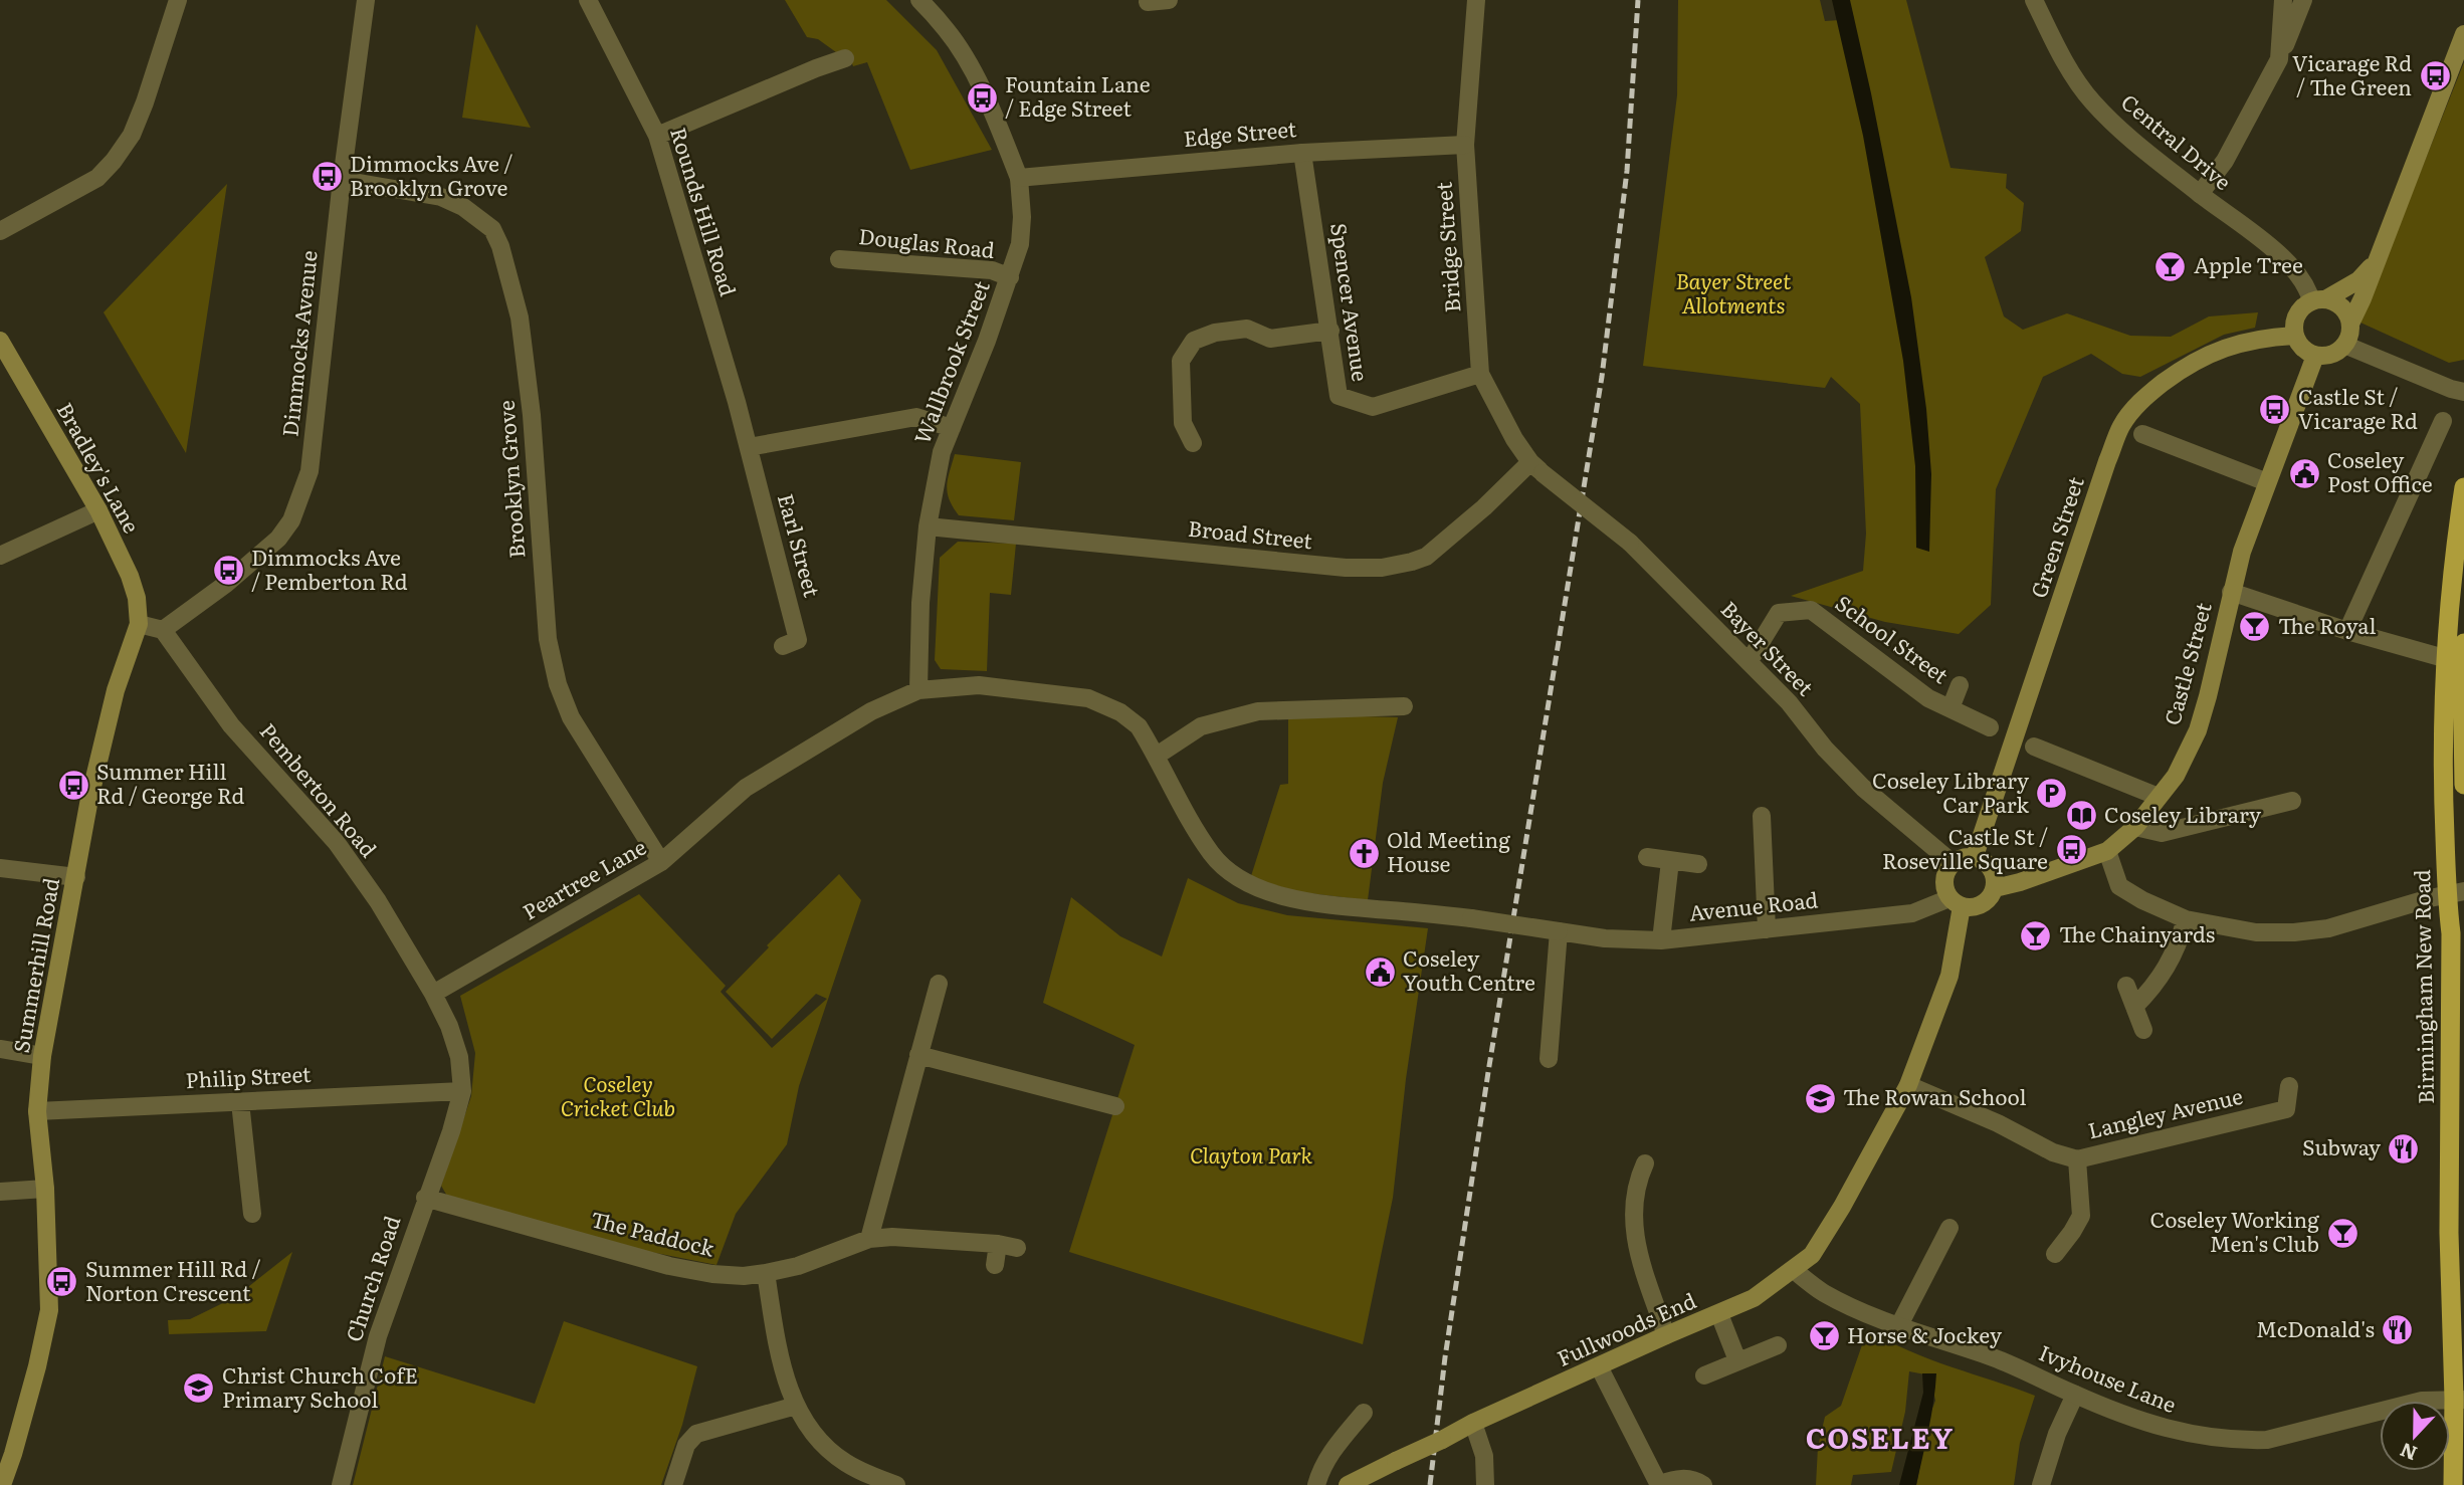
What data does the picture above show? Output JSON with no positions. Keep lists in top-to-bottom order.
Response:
{
  "streets": {
    "highway": ["Birmingham New Road"],
    "main road": [
      "Bradley's Lane",
      "Green Street",
      "Castle Street",
      "Summerhill Road",
      "Fullwoods End"
    ],
    "street": [
      "Edge Street",
      "Central Drive",
      "Rounds Hill Road",
      "Douglas Road",
      "Bridge Street",
      "Spencer Avenue",
      "Dimmocks Avenue",
      "Wallbrook Street",
      "Brooklyn Grove",
      "Broad Street",
      "Earl Street",
      "School Street",
      "Bayer Street",
      "Pemberton Road",
      "Peartree Lane",
      "Avenue Road",
      "Philip Street",
      "Langley Avenue",
      "The Paddock",
      "Church Road",
      "Ivyhouse Lane"
    ]
  },
  "crossings": [
    ["Edge Street", "Bridge Street"],
    ["Edge Street", "Spencer Avenue"],
    ["Edge Street", "Wallbrook Street"],
    ["Central Drive", "Green Street"],
    ["Central Drive", "Castle Street"],
    ["Rounds Hill Road", "Earl Street"],
    ["Douglas Road", "Wallbrook Street"],
    ["Bridge Street", "Spencer Avenue"],
    ["Bridge Street", "Broad Street"],
    ["Bridge Street", "Bayer Street"],
    ["Dimmocks Avenue", "Brooklyn Grove"],
    ["Dimmocks Avenue", "Pemberton Road"],
    ["Wallbrook Street", "Broad Street"],
    ["Wallbrook Street", "Peartree Lane"],
    ["Bradley's Lane", "Summerhill Road"],
    ["Brooklyn Grove", "Peartree Lane"],
    ["Broad Street", "Bayer Street"],
    ["Green Street", "Bayer Street"],
    ["Green Street", "Castle Street"],
    ["Green Street", "Avenue Road"],
    ["Green Street", "Fullwoods End"],
    ["School Street", "Bayer Street"],
    ["Bayer Street", "Castle Street"],
    ["Bayer Street", "Avenue Road"],
    ["Bayer Street", "Fullwoods End"],
    ["Castle Street", "Avenue Road"],
    ["Castle Street", "Fullwoods End"],
    ["Pemberton Road", "Peartree Lane"],
    ["Pemberton Road", "Philip Street"],
    ["Pemberton Road", "Church Road"],
    ["Peartree Lane", "Avenue Road"],
    ["Avenue Road", "Fullwoods End"],
    ["Summerhill Road", "Philip Street"],
    ["Birmingham New Road", "Ivyhouse Lane"],
    ["Philip Street", "Church Road"],
    ["Langley Avenue", "Fullwoods End"],
    ["The Paddock", "Church Road"],
    ["Fullwoods End", "Ivyhouse Lane"]
  ],
  "districts": ["COSELEY"],
  "parks": ["Bayer Street Allotments", "Coseley Cricket Club", "Clayton Park"],
  "places": {
    "bus stop": [
      "Vicarage Rd / The Green",
      "Fountain Lane / Edge Street",
      "Dimmocks Ave / Brooklyn Grove",
      "Castle St / Vicarage Rd",
      "Dimmocks Ave / Pemberton Rd",
      "Summer Hill Rd / George Rd",
      "Castle St / Roseville Square",
      "Summer Hill Rd / Norton Crescent"
    ],
    "bar": [
      "Apple Tree",
      "The Royal",
      "The Chainyards",
      "Coseley Working Men's Club",
      "Horse & Jockey"
    ],
    "public building": ["Coseley Post Office", "Coseley Youth Centre"],
    "parking": ["Coseley Library Car Park"],
    "library": ["Coseley Library"],
    "church": ["Old Meeting House"],
    "school or university": ["The Rowan School", "Christ Church CofE Primary School"],
    "restaurant": ["Subway", "McDonald's"]
  },
  "north": "bottom"
}
